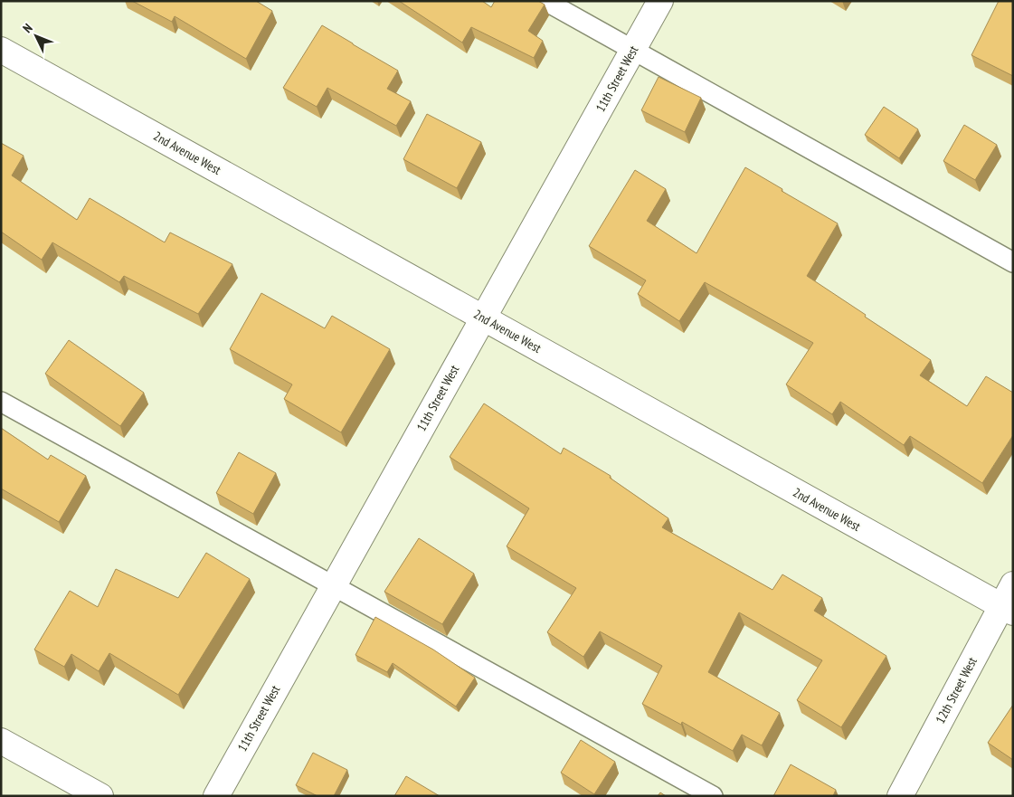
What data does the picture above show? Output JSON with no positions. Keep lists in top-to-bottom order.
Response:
{
  "streets": {
    "street": ["11th Street West", "2nd Avenue West", "12th Street West"]
  },
  "crossings": [
    ["11th Street West", "2nd Avenue West"],
    ["2nd Avenue West", "12th Street West"]
  ],
  "north": "top left"
}
